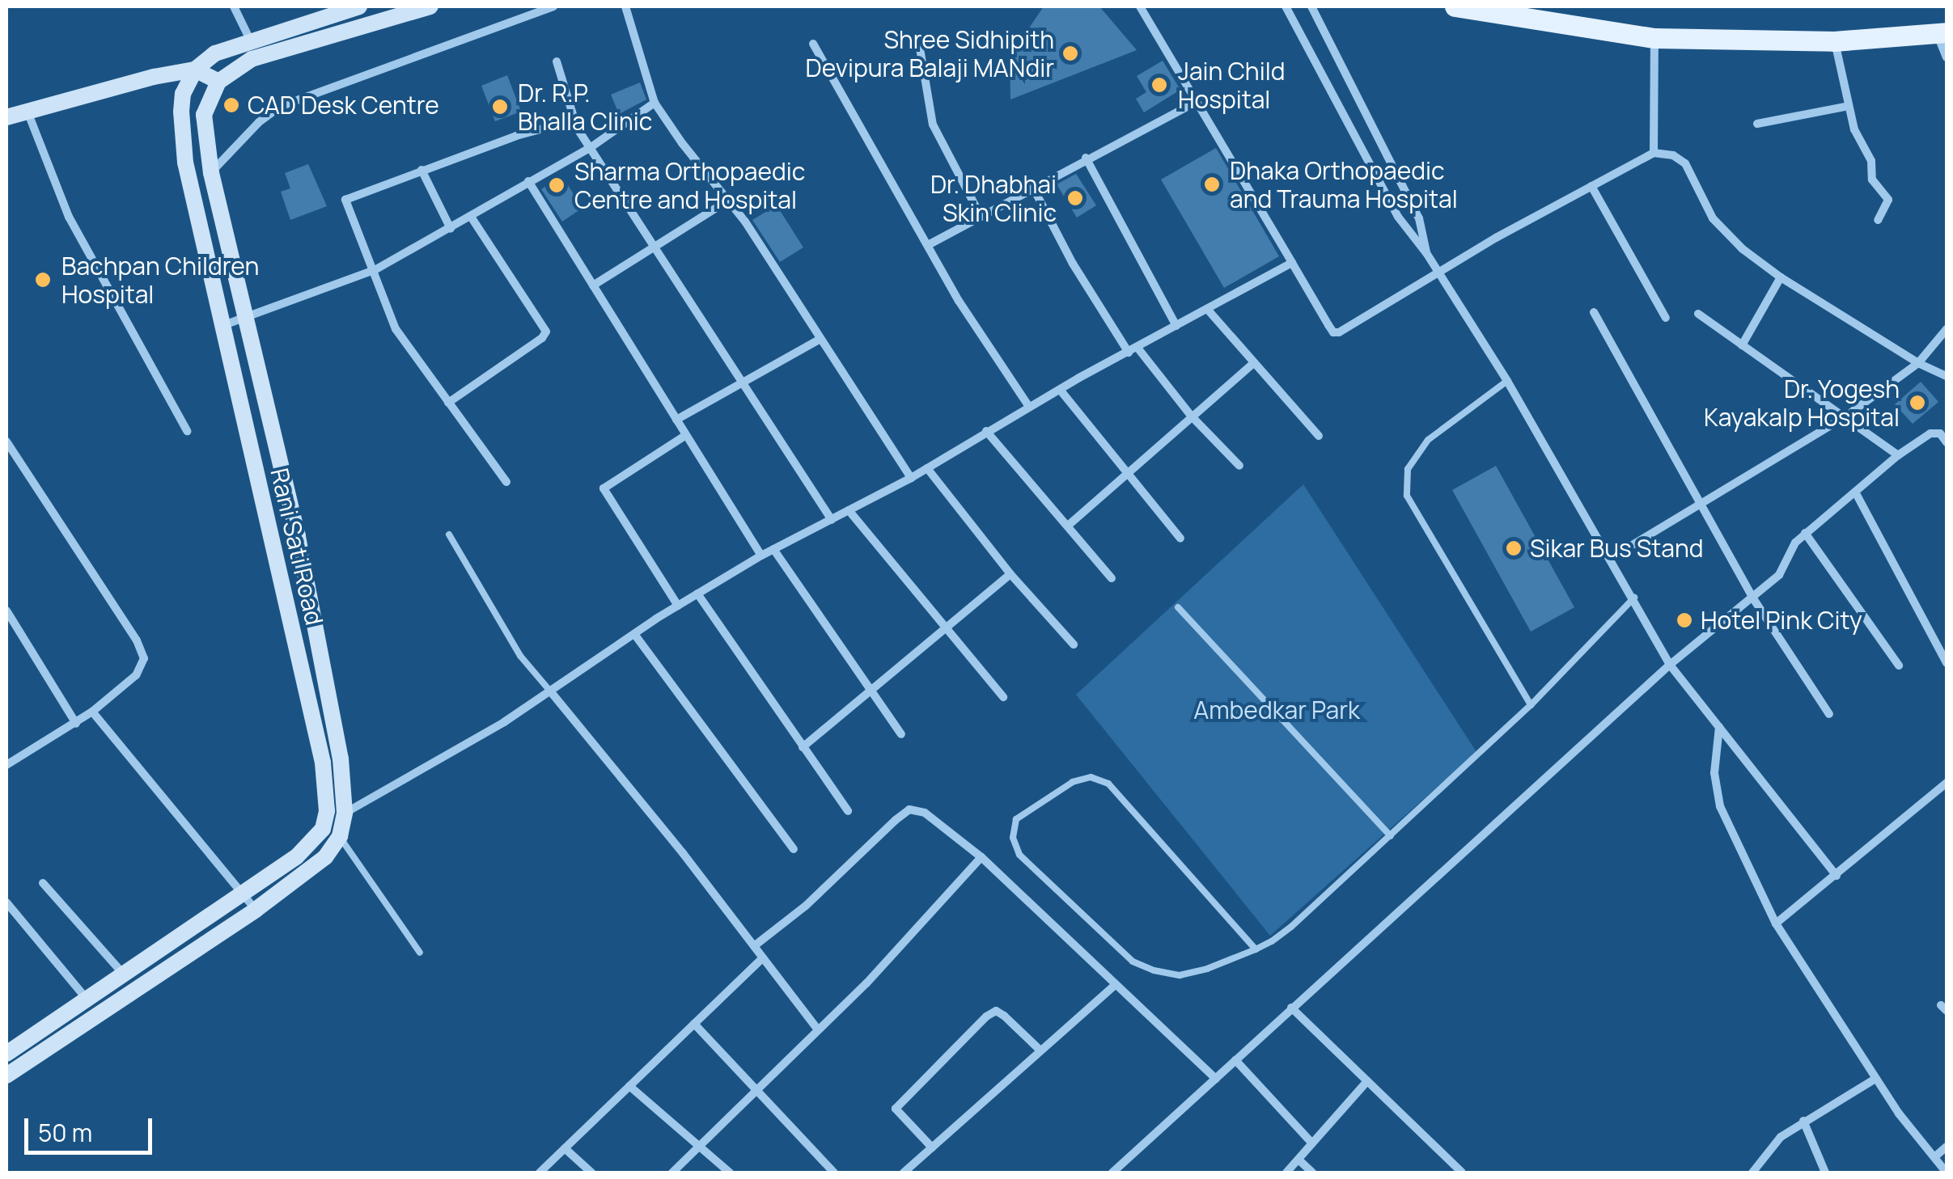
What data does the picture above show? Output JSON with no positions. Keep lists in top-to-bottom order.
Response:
{
  "streets": {
    "street": ["Rani Sati Road"]
  },
  "parks": ["Ambedkar Park"],
  "places": [
    "Shree Sidhipith Devipura Balaji MANdir",
    "Jain Child Hospital",
    "CAD Desk Centre",
    "Dr. R.P. Bhalla Clinic",
    "Dhaka Orthopaedic and Trauma Hospital",
    "Sharma Orthopaedic Centre and Hospital",
    "Dr. Dhabhai Skin Clinic",
    "Bachpan Children Hospital",
    "Dr. Yogesh Kayakalp Hospital",
    "Sikar Bus Stand",
    "Hotel Pink City"
  ],
  "scale_bar": "50 m"
}
